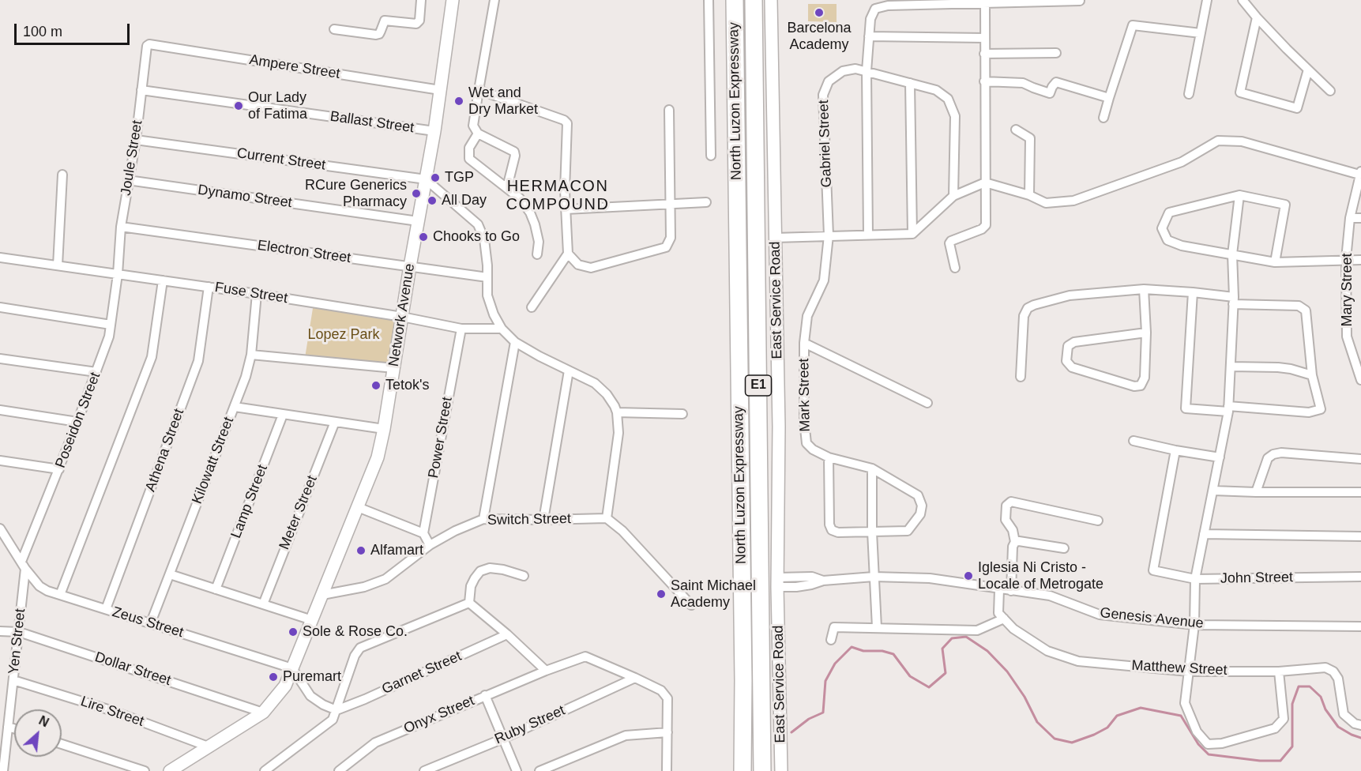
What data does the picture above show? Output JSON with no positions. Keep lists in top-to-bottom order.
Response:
{
  "streets": {
    "highway": ["North Luzon Expressway", "E1"],
    "street": [
      "Ampere Street",
      "Ballast Street",
      "Gabriel Street",
      "Joule Street",
      "Current Street",
      "Dynamo Street",
      "Electron Street",
      "Mary Street",
      "Fuse Street",
      "East Service Road",
      "Network Avenue",
      "Mark Street",
      "Poseidon Street",
      "Power Street",
      "Athena Street",
      "Kilowatt Street",
      "Lamp Street",
      "Meter Street",
      "Switch Street",
      "John Street",
      "Genesis Avenue",
      "Zeus Street",
      "Yen Street",
      "Matthew Street",
      "Dollar Street",
      "Garnet Street",
      "Lire Street",
      "Onyx Street",
      "Ruby Street"
    ]
  },
  "crossings": [
    ["Ampere Street", "Joule Street"],
    ["Ampere Street", "Network Avenue"],
    ["Ballast Street", "Joule Street"],
    ["Ballast Street", "Network Avenue"],
    ["Gabriel Street", "Mark Street"],
    ["Joule Street", "Current Street"],
    ["Joule Street", "Dynamo Street"],
    ["Joule Street", "Electron Street"],
    ["Joule Street", "Fuse Street"],
    ["Joule Street", "Poseidon Street"],
    ["Current Street", "Network Avenue"],
    ["Dynamo Street", "Network Avenue"],
    ["Electron Street", "Network Avenue"],
    ["Fuse Street", "Network Avenue"],
    ["Fuse Street", "Poseidon Street"],
    ["Fuse Street", "Power Street"],
    ["Fuse Street", "Athena Street"],
    ["Fuse Street", "Kilowatt Street"],
    ["East Service Road", "Genesis Avenue"],
    ["Network Avenue", "Switch Street"],
    ["Network Avenue", "Zeus Street"],
    ["Network Avenue", "Dollar Street"],
    ["Network Avenue", "Lire Street"],
    ["Poseidon Street", "Zeus Street"],
    ["Poseidon Street", "Yen Street"],
    ["Athena Street", "Zeus Street"],
    ["Kilowatt Street", "Zeus Street"],
    ["Zeus Street", "Yen Street"],
    ["Yen Street", "Dollar Street"],
    ["Yen Street", "Lire Street"],
    ["Onyx Street", "Ruby Street"]
  ],
  "districts": ["HERMACON COMPOUND"],
  "parks": ["Lopez Park"],
  "places": [
    "Barcelona Academy",
    "Wet and Dry Market",
    "Our Lady of Fatima",
    "TGP",
    "RCure Generics Pharmacy",
    "All Day",
    "Chooks to Go",
    "Tetok's",
    "Alfamart",
    "Iglesia Ni Cristo - Locale of Metrogate",
    "Saint Michael Academy",
    "Sole & Rose Co.",
    "Puremart"
  ],
  "scale_bar": "100 m",
  "north": "top right"
}
